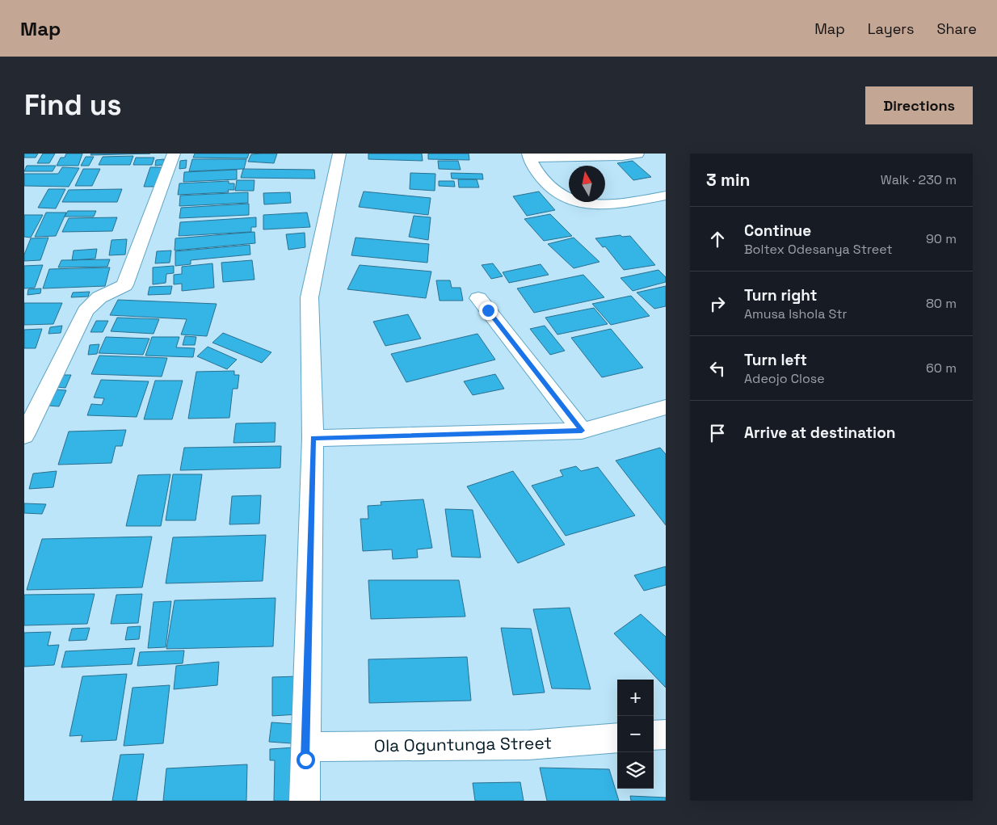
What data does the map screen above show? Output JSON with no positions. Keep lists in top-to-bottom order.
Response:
{
  "streets": {
    "street": ["Ola Oguntunga Street"]
  },
  "north": "top",
  "page": {
    "header": "Map",
    "nav": ["Map", "Layers", "Share"],
    "buttons": "Directions",
    "title": "Find us",
    "heading": ["3 min", "Walk · 230 m"],
    "list": [
      ["Continue", "Boltex Odesanya Street", "90 m"],
      ["Turn right", "Amusa Ishola Str", "80 m"],
      ["Turn left", "Adeojo Close", "60 m"],
      "Arrive at destination"
    ],
    "map_buttons": ["+", "−"]
  }
}
